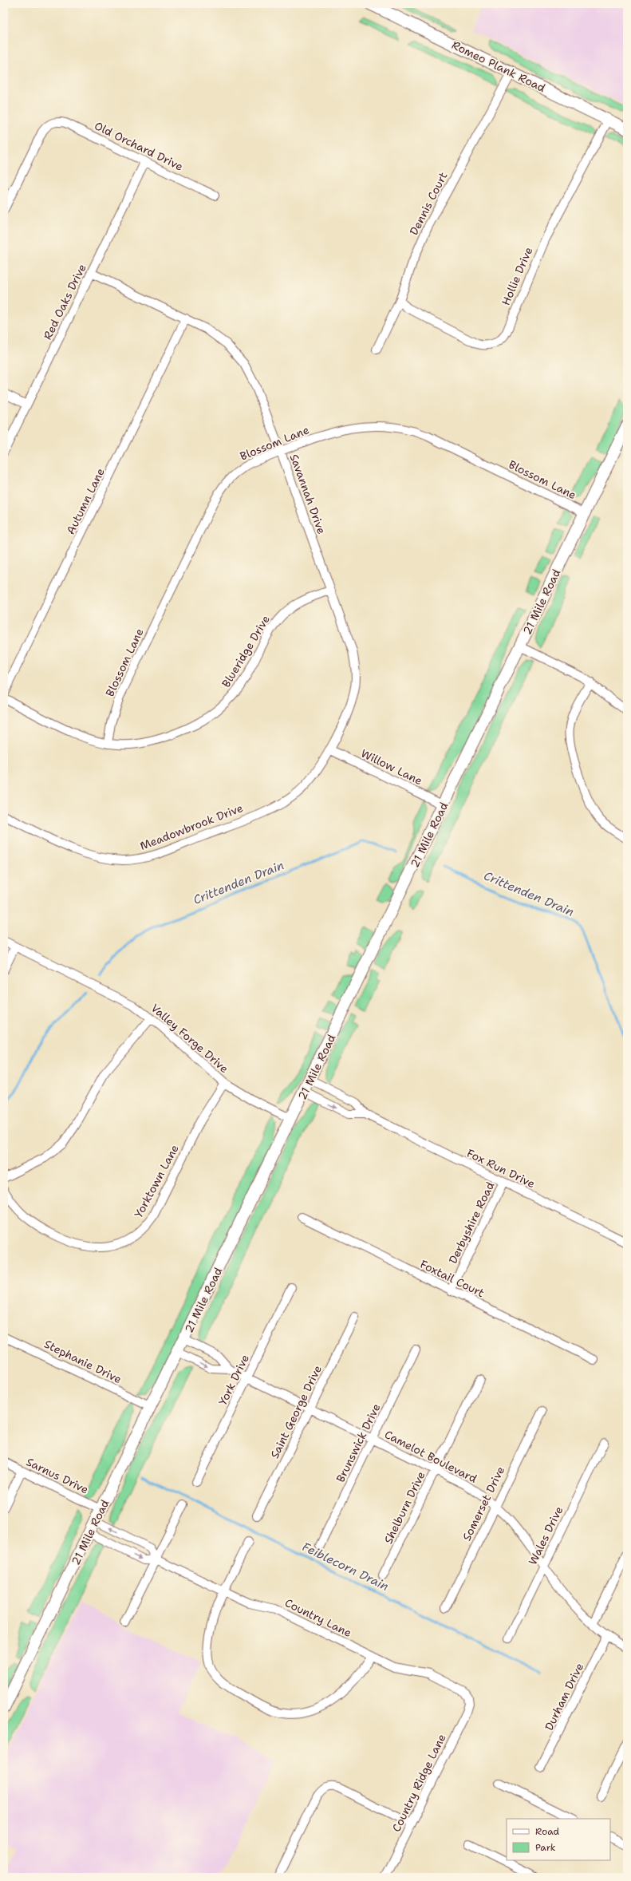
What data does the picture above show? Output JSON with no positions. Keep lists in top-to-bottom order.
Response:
{
  "streets": {
    "street": [
      "Romeo Plank Road",
      "Old Orchard Drive",
      "Dennis Court",
      "Hollie Drive",
      "Red Oaks Drive",
      "Blossom Lane",
      "Savannah Drive",
      "Autumn Lane",
      "21 Mile Road",
      "Blueridge Drive",
      "Willow Lane",
      "Meadowbrook Drive",
      "Valley Forge Drive",
      "Fox Run Drive",
      "Yorktown Lane",
      "Derbyshire Road",
      "Foxtail Court",
      "Stephanie Drive",
      "York Drive",
      "Saint George Drive",
      "Brunswick Drive",
      "Camelot Boulevard",
      "Sarnus Drive",
      "Somerset Drive",
      "Shelburn Drive",
      "Wales Drive",
      "Country Lane",
      "Durham Drive",
      "Country Ridge Lane"
    ]
  },
  "crossings": [
    ["Romeo Plank Road", "Dennis Court"],
    ["Romeo Plank Road", "Hollie Drive"],
    ["Old Orchard Drive", "Red Oaks Drive"],
    ["Dennis Court", "Hollie Drive"],
    ["Red Oaks Drive", "Savannah Drive"],
    ["Blossom Lane", "Savannah Drive"],
    ["Blossom Lane", "21 Mile Road"],
    ["Blossom Lane", "Blueridge Drive"],
    ["Savannah Drive", "Autumn Lane"],
    ["Savannah Drive", "Blueridge Drive"],
    ["Savannah Drive", "Willow Lane"],
    ["Savannah Drive", "Meadowbrook Drive"],
    ["21 Mile Road", "Willow Lane"],
    ["21 Mile Road", "Valley Forge Drive"],
    ["21 Mile Road", "Fox Run Drive"],
    ["21 Mile Road", "Stephanie Drive"],
    ["21 Mile Road", "Camelot Boulevard"],
    ["21 Mile Road", "Sarnus Drive"],
    ["21 Mile Road", "Country Lane"],
    ["Willow Lane", "Meadowbrook Drive"],
    ["Valley Forge Drive", "Yorktown Lane"],
    ["Fox Run Drive", "Derbyshire Road"],
    ["Derbyshire Road", "Foxtail Court"],
    ["York Drive", "Camelot Boulevard"],
    ["Saint George Drive", "Camelot Boulevard"],
    ["Brunswick Drive", "Camelot Boulevard"],
    ["Camelot Boulevard", "Somerset Drive"],
    ["Camelot Boulevard", "Shelburn Drive"],
    ["Camelot Boulevard", "Wales Drive"],
    ["Camelot Boulevard", "Durham Drive"],
    ["Country Lane", "Country Ridge Lane"]
  ],
  "water": ["Crittenden Drain", "Feiblecorn Drain"],
  "legend": ["Road", "Park"]
}
